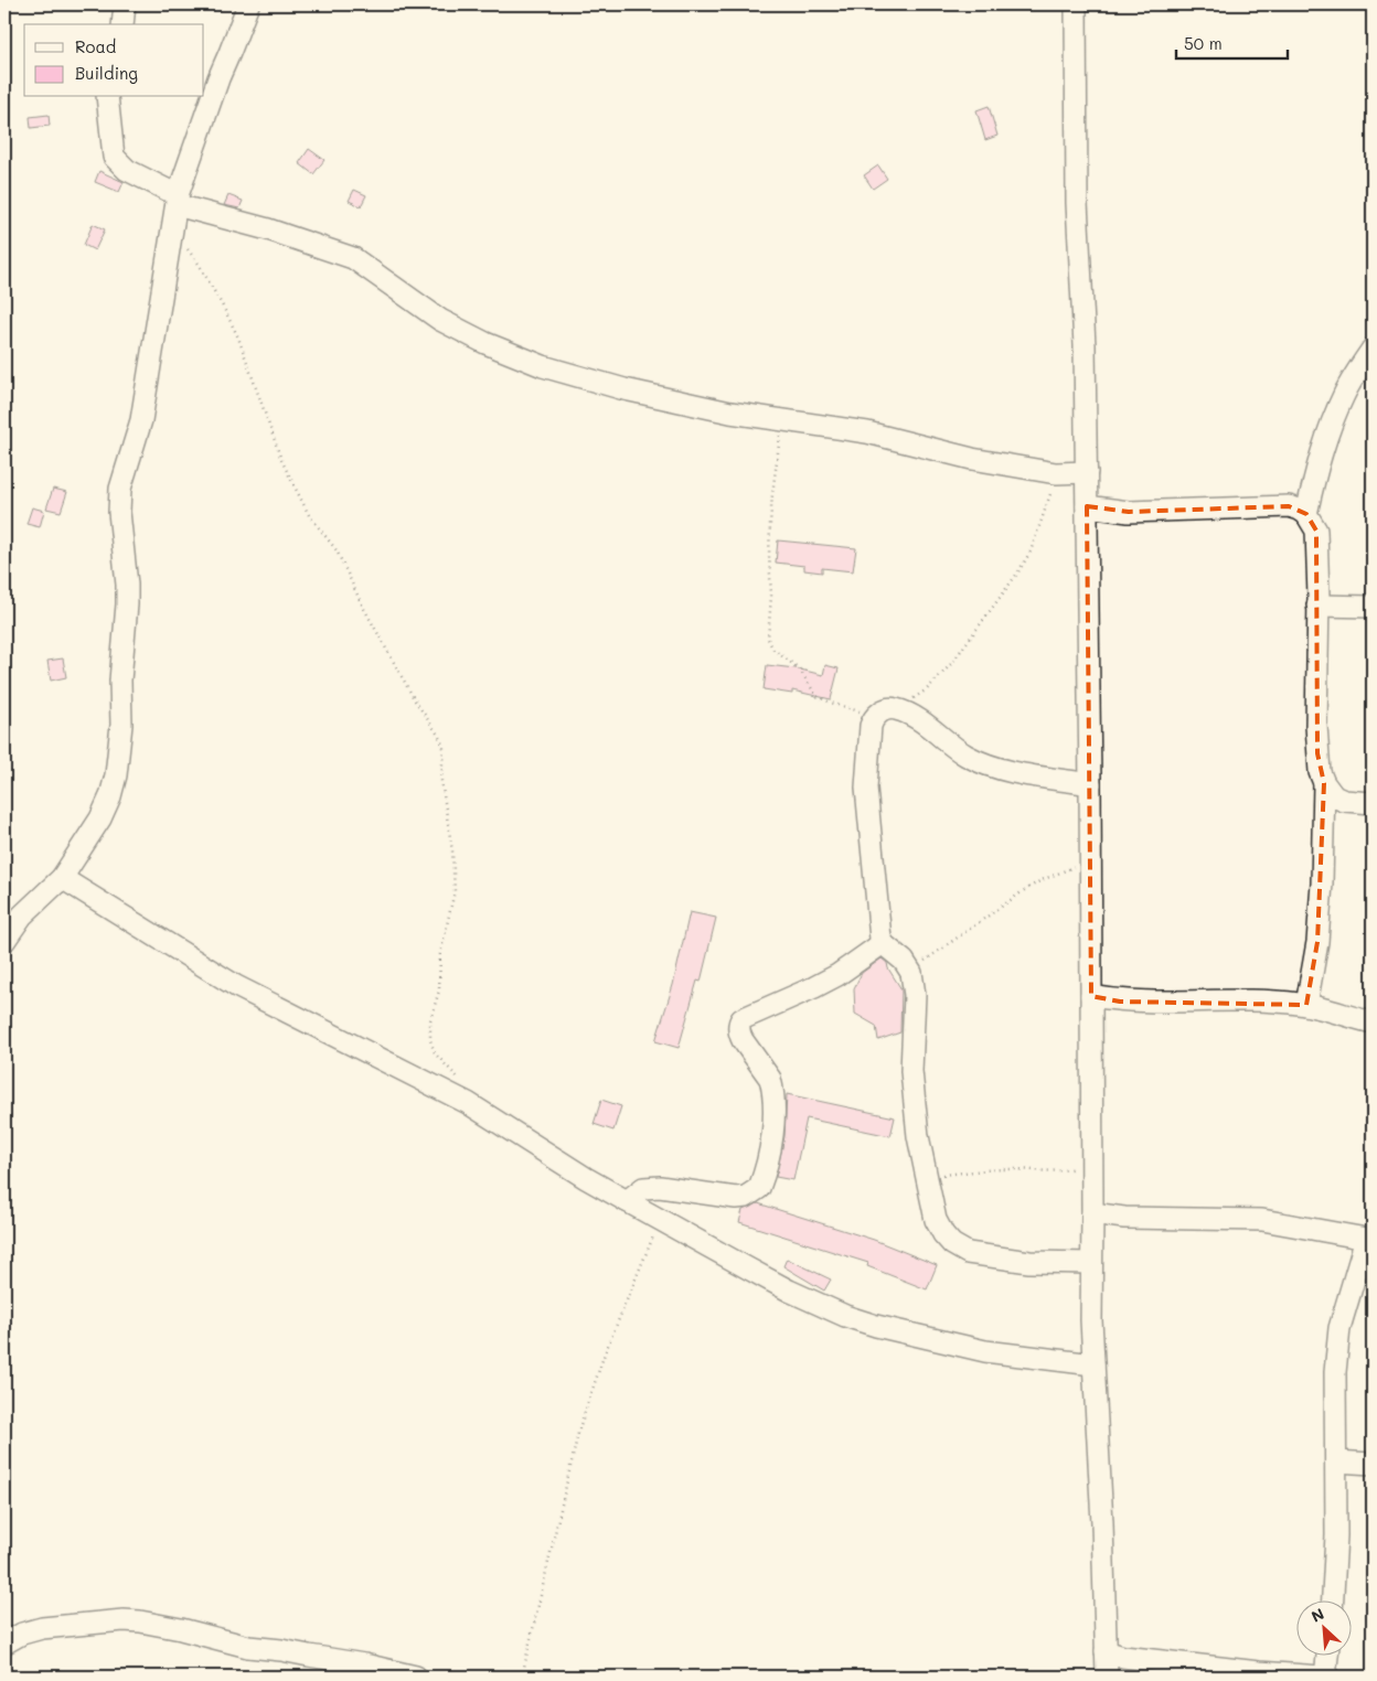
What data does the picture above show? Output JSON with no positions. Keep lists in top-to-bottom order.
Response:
{
  "legend": ["Road", "Building"],
  "scale_bar": "50 m",
  "north": "top left"
}
